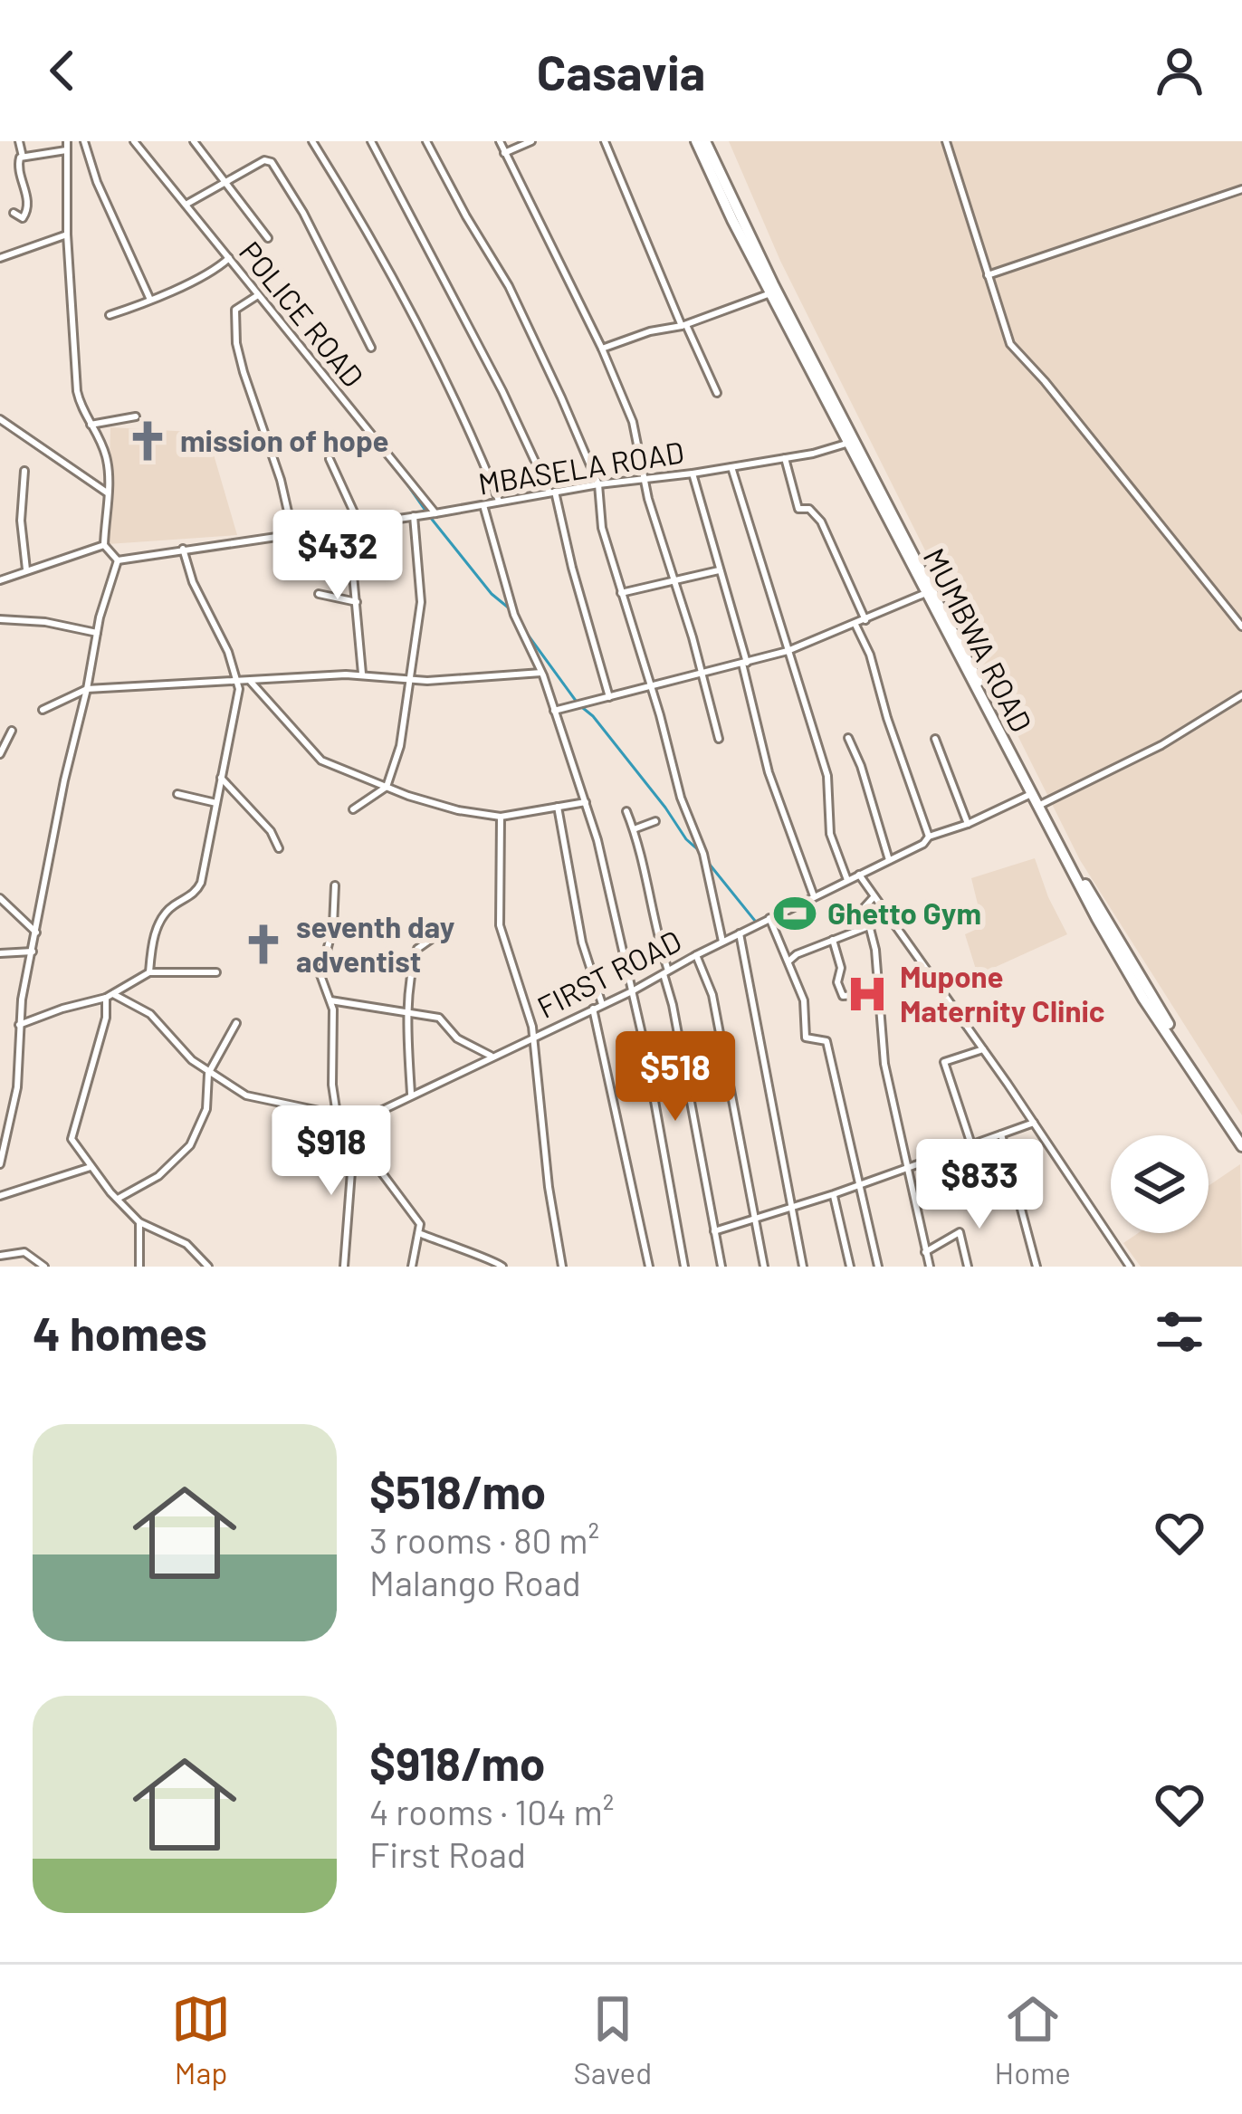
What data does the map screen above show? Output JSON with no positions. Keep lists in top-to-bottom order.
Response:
{
  "streets": {
    "main road": ["MUMBWA ROAD"],
    "street": ["POLICE ROAD", "MBASELA ROAD", "FIRST ROAD"]
  },
  "crossings": [
    ["POLICE ROAD", "MBASELA ROAD"],
    ["MBASELA ROAD", "MUMBWA ROAD"],
    ["MUMBWA ROAD", "FIRST ROAD"]
  ],
  "places": {
    "church": ["mission of hope", "seventh day adventist"],
    "sports": ["Ghetto Gym"],
    "hospital": ["Mupone Maternity Clinic"]
  },
  "page": {
    "header": "Casavia",
    "price": [
      "$432",
      "$518",
      "$918",
      "$833"
    ],
    "heading": "4 homes",
    "list": [
      {
        "name": "$518/mo",
        "note": "3 rooms · 80 m² · Malango Road"
      },
      {
        "name": "$918/mo",
        "note": "4 rooms · 104 m² · First Road"
      }
    ],
    "tabs": ["Map", "Saved", "Home"]
  }
}
